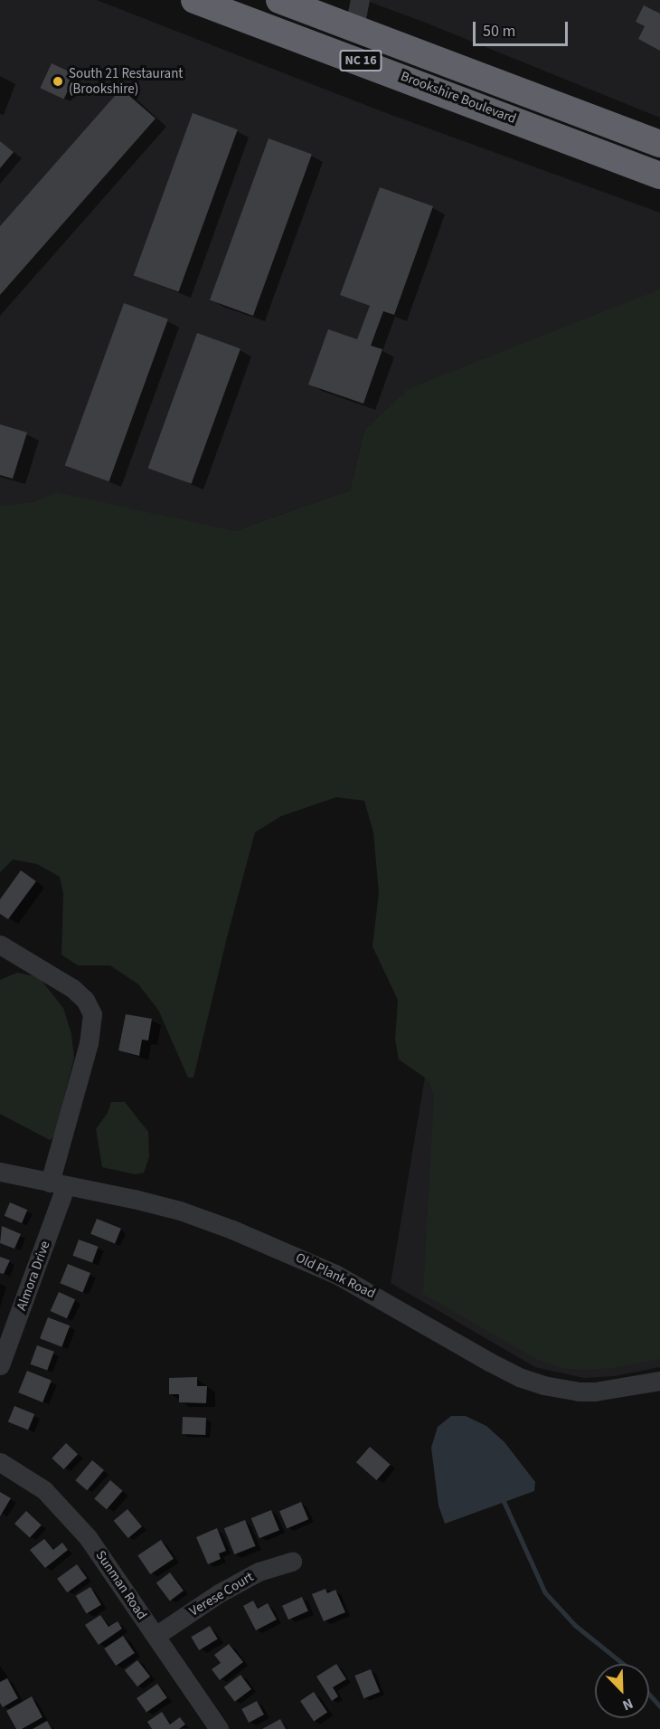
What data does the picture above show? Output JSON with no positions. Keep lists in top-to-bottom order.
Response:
{
  "streets": {
    "highway": ["NC 16", "Brookshire Boulevard"],
    "street": [
      "Almora Drive",
      "Old Plank Road",
      "Sunman Road",
      "Verese Court"
    ]
  },
  "crossings": [
    ["Almora Drive", "Old Plank Road"],
    ["Sunman Road", "Verese Court"]
  ],
  "places": ["South 21 Restaurant (Brookshire)"],
  "scale_bar": "50 m",
  "north": "bottom right"
}
